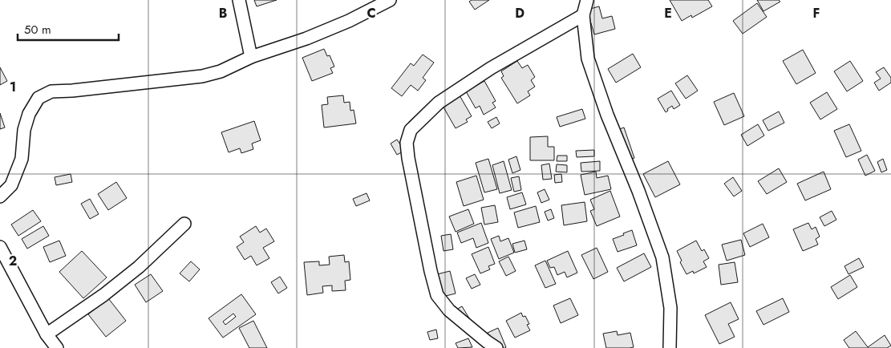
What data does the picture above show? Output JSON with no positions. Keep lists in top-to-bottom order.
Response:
{
  "scale_bar": "50 m",
  "grid": {
    "columns": [
      "B",
      "C",
      "D",
      "E",
      "F"
    ],
    "rows": ["1", "2"]
  }
}
